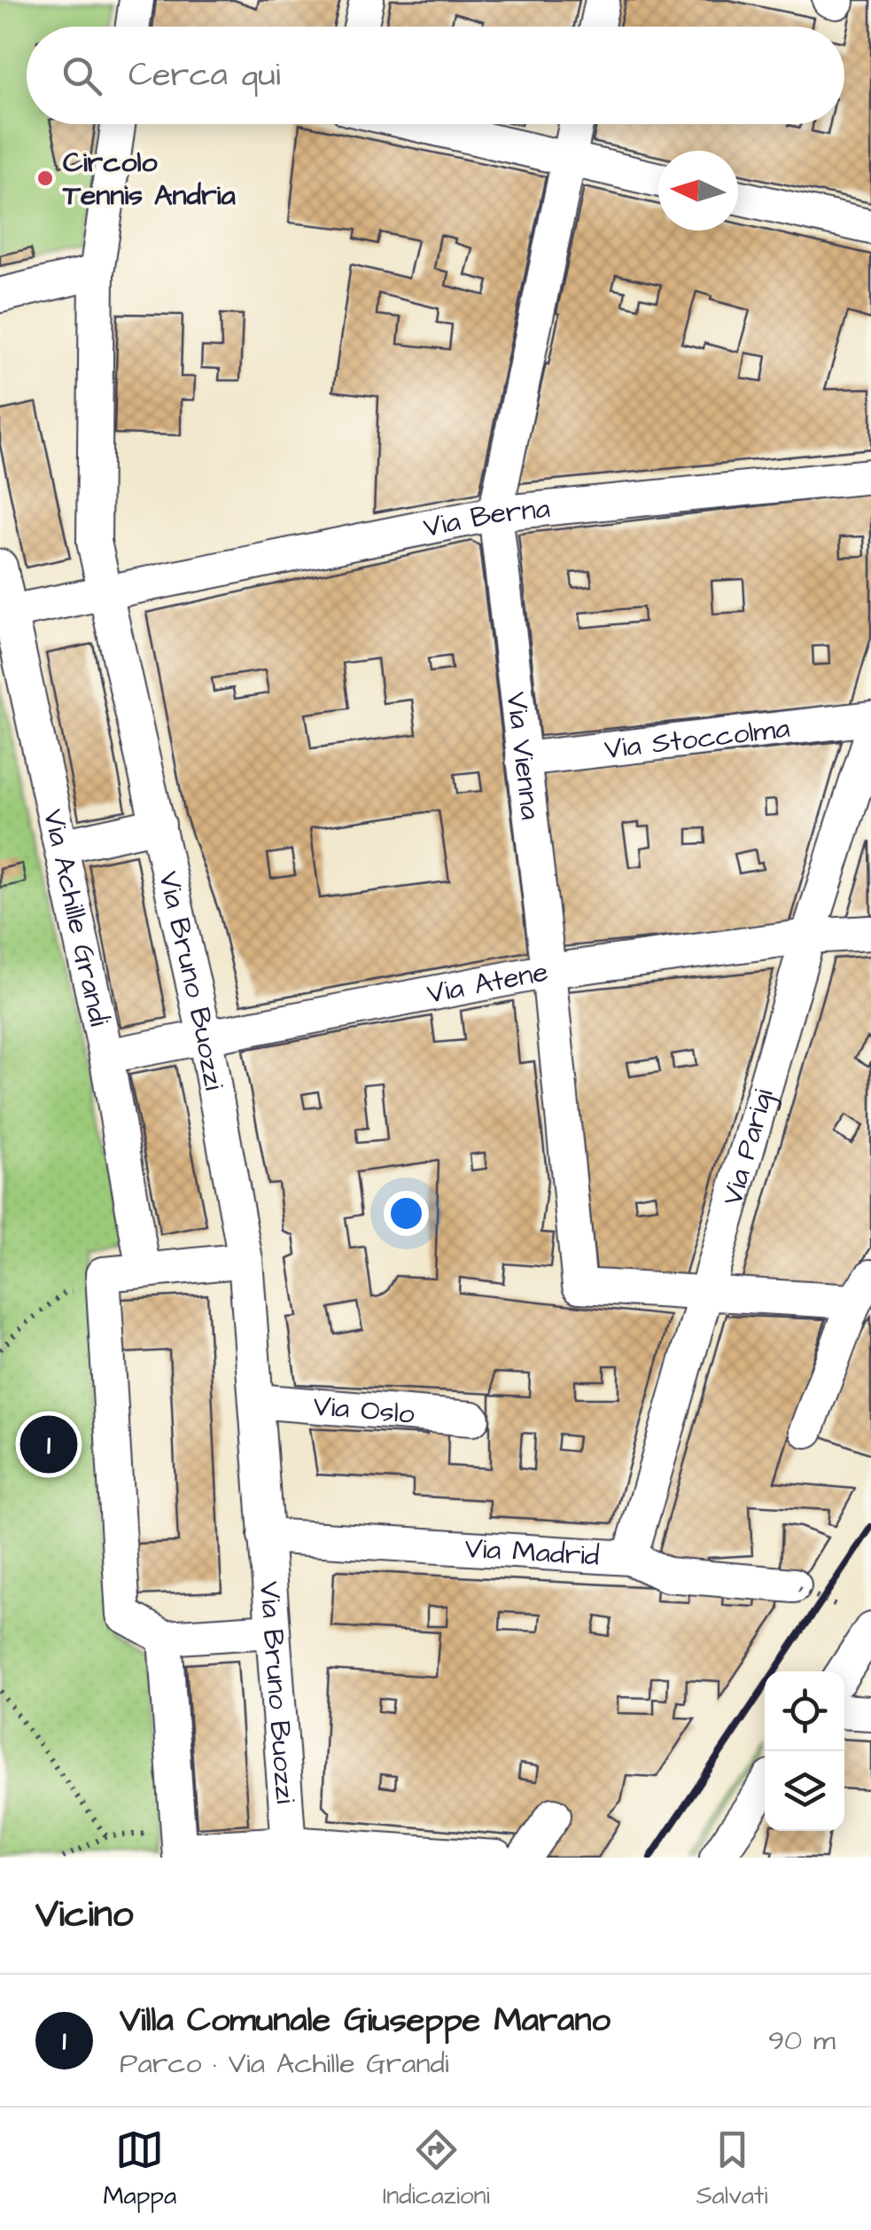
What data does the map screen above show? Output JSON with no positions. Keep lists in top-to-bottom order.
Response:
{
  "streets": {
    "street": [
      "Via Berna",
      "Via Stoccolma",
      "Via Vienna",
      "Via Achille Grandi",
      "Via Bruno Buozzi",
      "Via Atene",
      "Via Parigi",
      "Via Oslo",
      "Via Madrid"
    ]
  },
  "crossings": [
    ["Via Berna", "Via Vienna"],
    ["Via Berna", "Via Achille Grandi"],
    ["Via Berna", "Via Bruno Buozzi"],
    ["Via Stoccolma", "Via Vienna"],
    ["Via Vienna", "Via Atene"],
    ["Via Vienna", "Via Parigi"],
    ["Via Achille Grandi", "Via Atene"],
    ["Via Bruno Buozzi", "Via Atene"],
    ["Via Bruno Buozzi", "Via Oslo"],
    ["Via Bruno Buozzi", "Via Madrid"],
    ["Via Atene", "Via Parigi"],
    ["Via Parigi", "Via Madrid"]
  ],
  "places": ["Circolo Tennis Andria"],
  "north": "left",
  "page": {
    "search": "Cerca qui",
    "pins": "1",
    "heading": "Vicino",
    "list": [
      {
        "mark": "1",
        "name": "Villa Comunale Giuseppe Marano",
        "note": "Parco · Via Achille Grandi",
        "value": "90 m"
      }
    ],
    "nav": ["Mappa", "Indicazioni", "Salvati"]
  }
}
